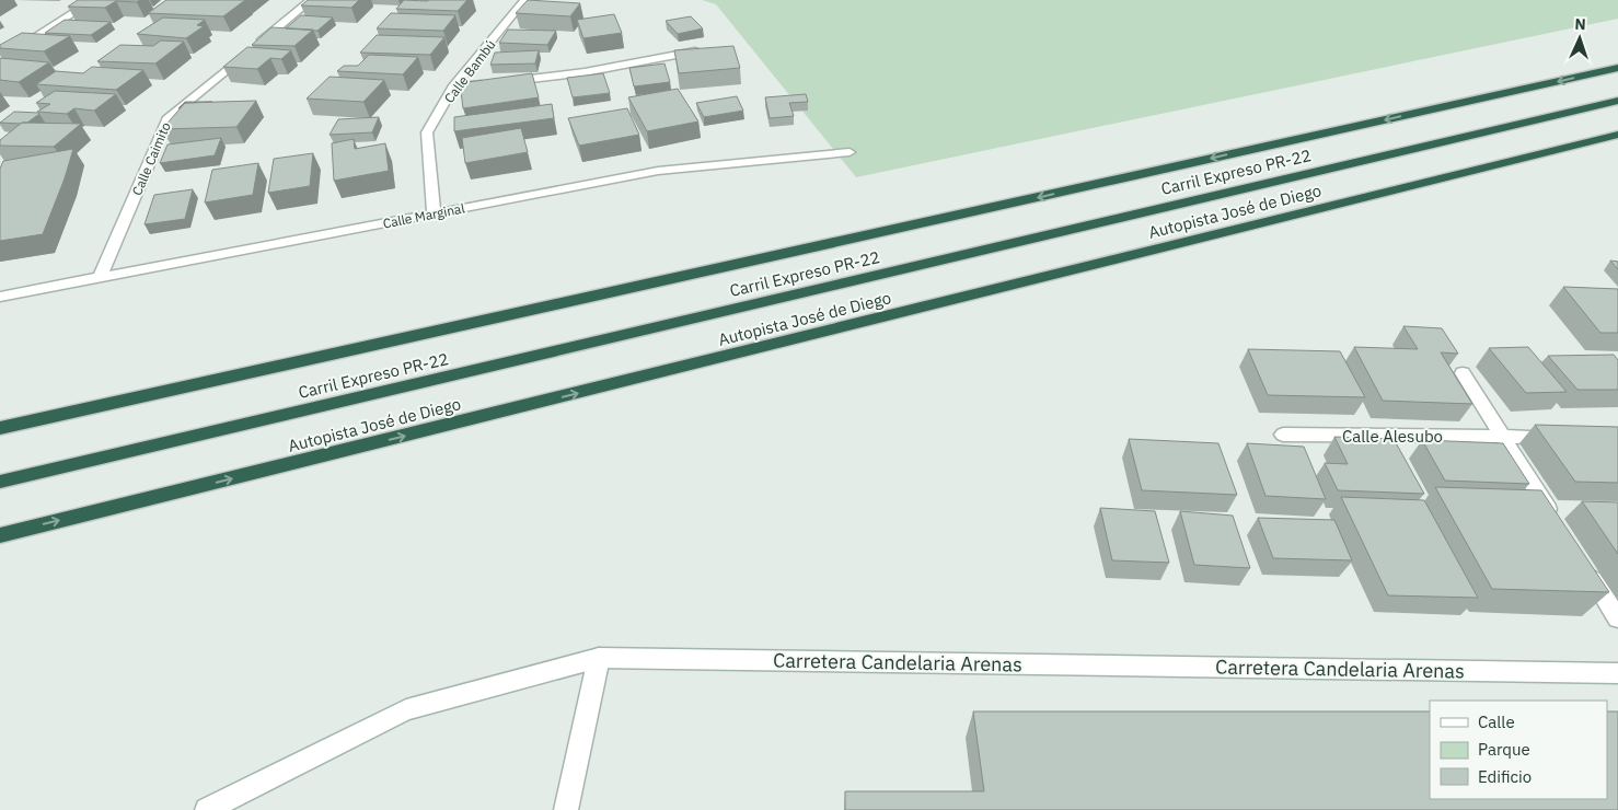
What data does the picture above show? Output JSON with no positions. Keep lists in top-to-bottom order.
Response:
{
  "streets": {
    "highway": ["Carril Expreso PR-22", "Autopista José de Diego"],
    "street": [
      "Calle Bambú",
      "Calle Caimito",
      "Calle Marginal",
      "Calle Alesubo",
      "Carretera Candelaria Arenas"
    ]
  },
  "crossings": [
    ["Calle Bambú", "Calle Marginal"],
    ["Calle Caimito", "Calle Marginal"]
  ],
  "legend": ["Calle", "Parque", "Edificio"],
  "north": "top"
}
